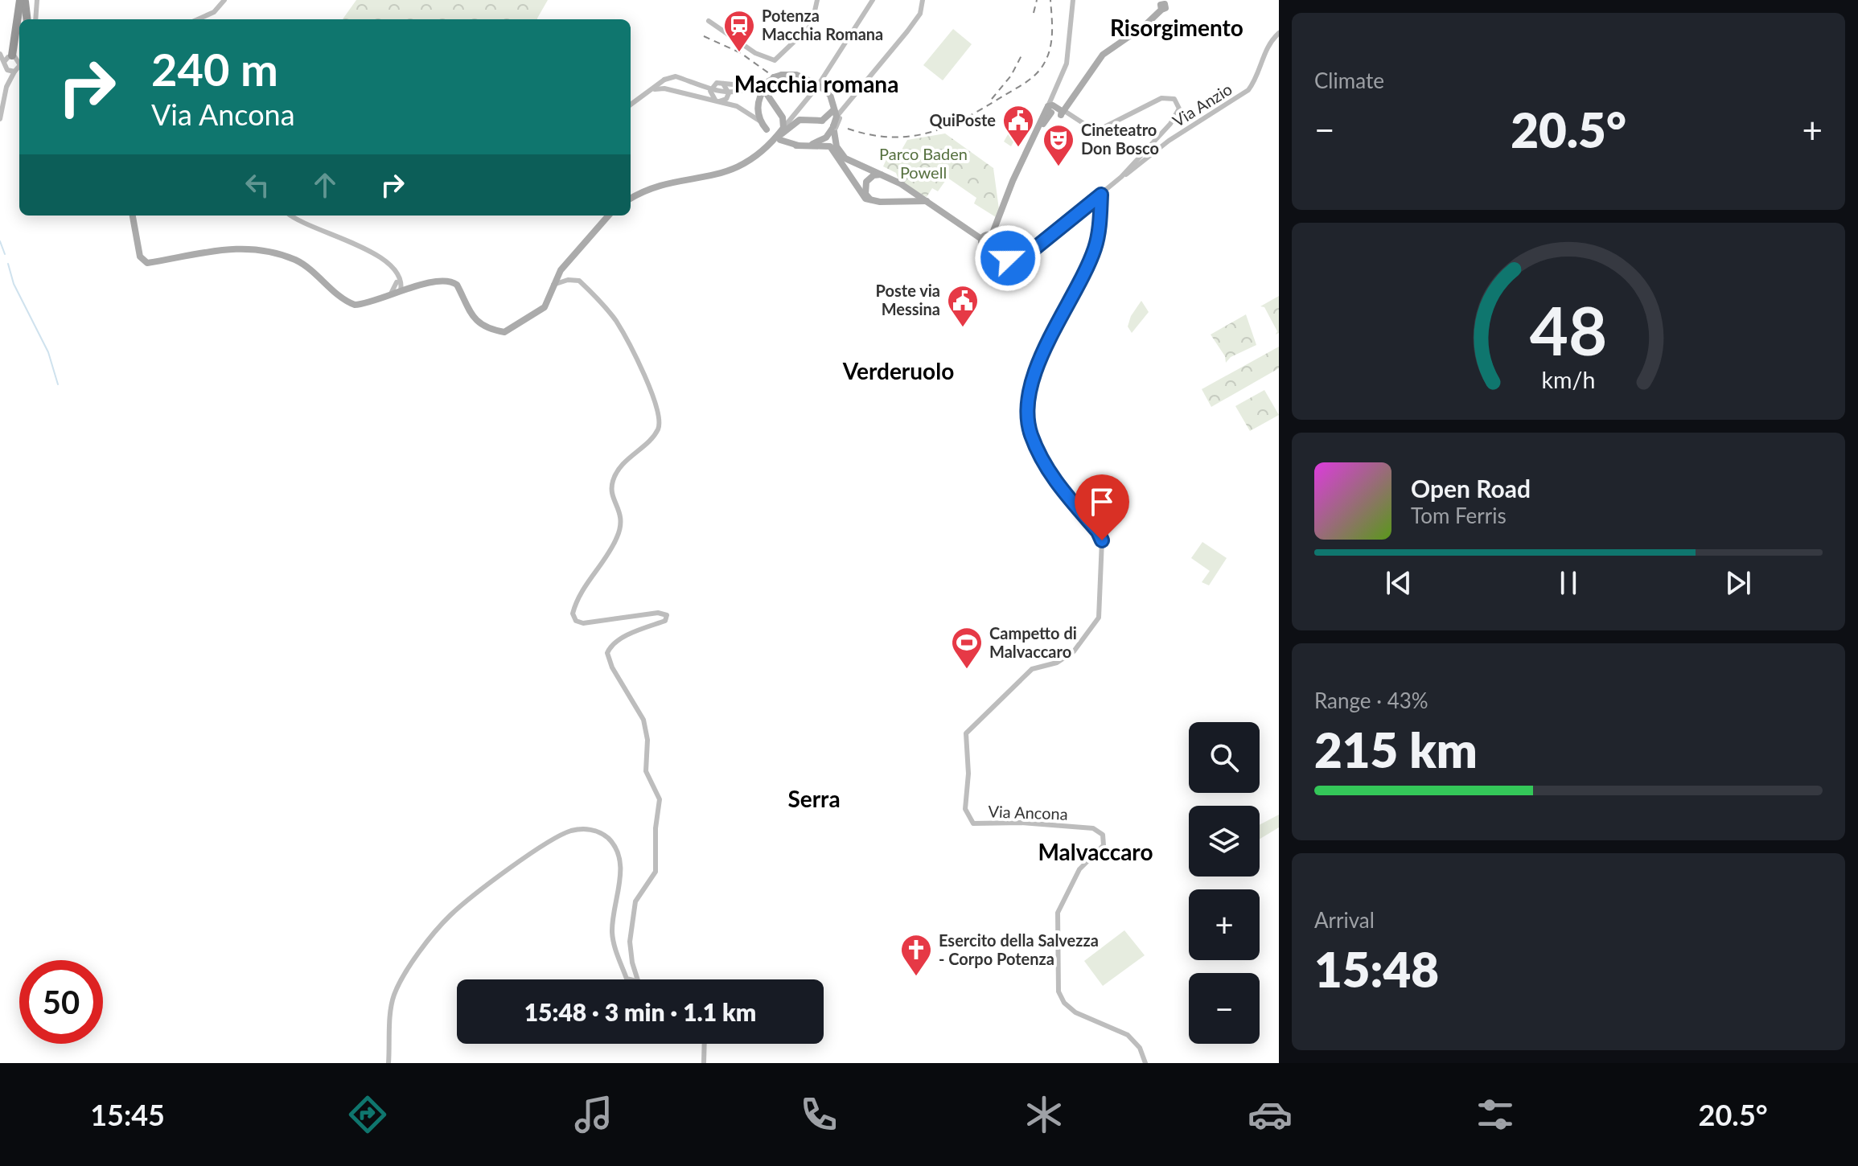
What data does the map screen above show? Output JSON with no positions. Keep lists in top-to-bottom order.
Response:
{
  "streets": {
    "main road": ["Via Anzio", "Via Ancona"]
  },
  "districts": [
    "Risorgimento",
    "Macchia romana",
    "Verderuolo",
    "Serra",
    "Malvaccaro"
  ],
  "parks": ["Parco Baden Powell"],
  "places": {
    "station": ["Potenza Macchia Romana"],
    "public building": ["QuiPoste", "Poste via Messina"],
    "theatre": ["Cineteatro Don Bosco"],
    "sports": ["Campetto di Malvaccaro"],
    "church": ["Esercito della Salvezza - Corpo Potenza"]
  },
  "page": {
    "tile": [
      "Climate",
      ["Range · 43%", "215 km"],
      ["Arrival", "15:48"]
    ],
    "turn": ["240 m", "Via Ancona"],
    "heat": ["−", "20.5°", "+"],
    "song": ["Open Road", "Tom Ferris"],
    "map_buttons": ["+", "−"],
    "limit": "50",
    "trip": "15:48 · 3 min · 1.1 km",
    "tabs": ["15:45", "20.5°"],
    "gauge": ["48", "km/h"]
  }
}
